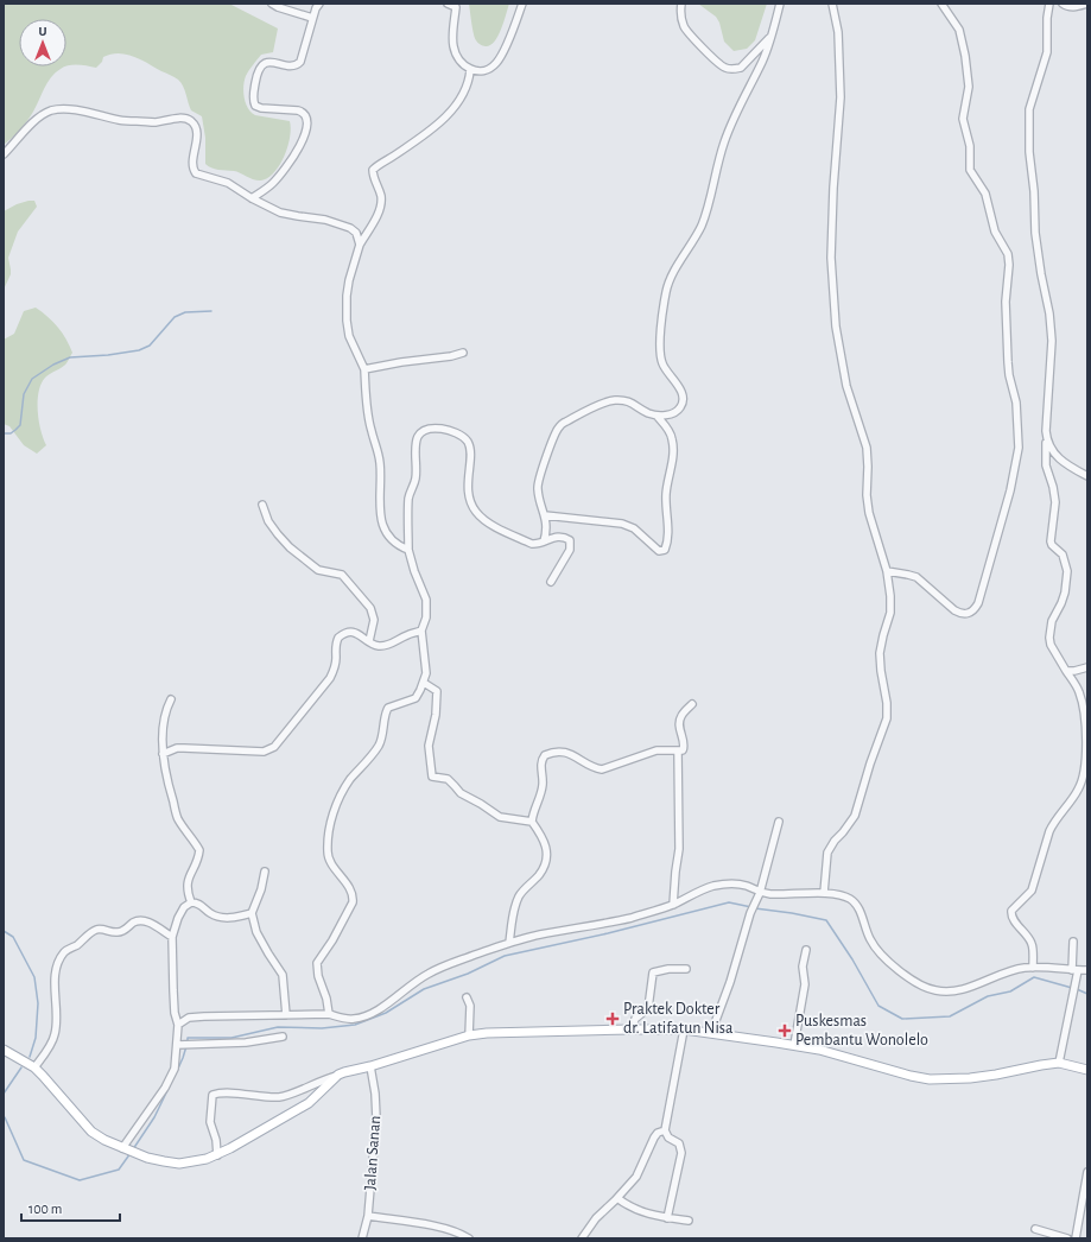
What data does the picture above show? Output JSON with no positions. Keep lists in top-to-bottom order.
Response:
{
  "streets": {
    "street": ["Jalan Sanan"]
  },
  "places": {
    "health": ["Praktek Dokter dr. Latifatun Nisa", "Puskesmas Pembantu Wonolelo"]
  },
  "scale_bar": "100 m",
  "north": "top"
}
